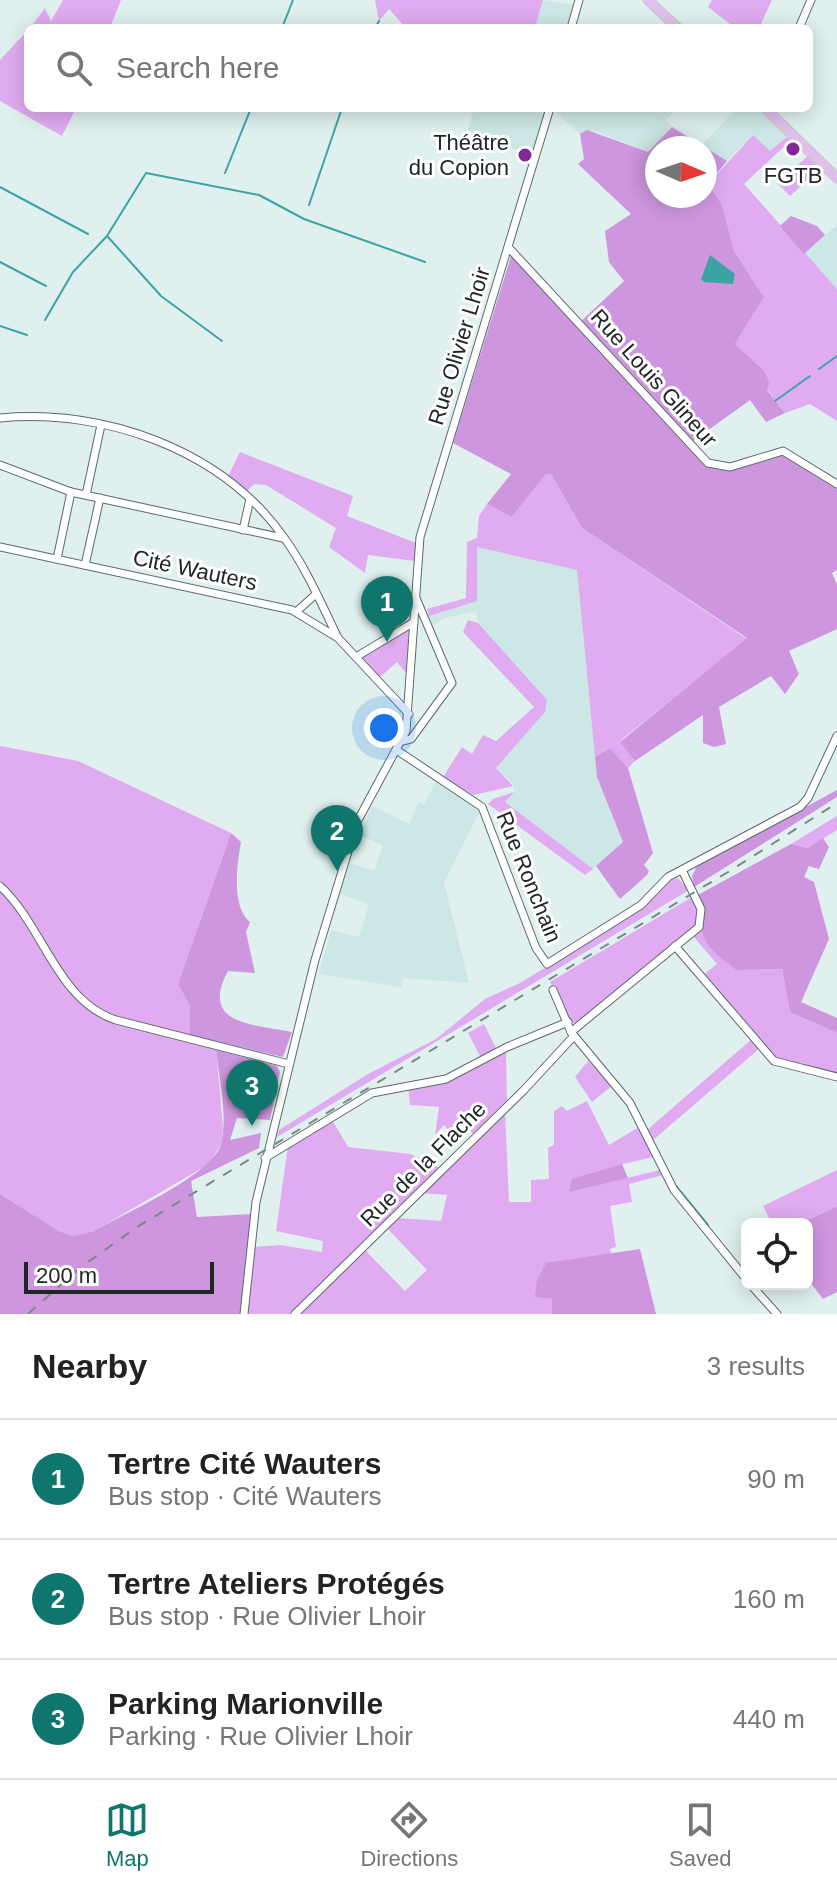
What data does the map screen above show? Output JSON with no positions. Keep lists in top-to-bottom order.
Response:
{
  "streets": {
    "street": [
      "Rue Olivier Lhoir",
      "Rue Louis Glineur",
      "Cité Wauters",
      "Rue Ronchain",
      "Rue de la Flache"
    ]
  },
  "crossings": [
    ["Rue Olivier Lhoir", "Rue Louis Glineur"],
    ["Rue Olivier Lhoir", "Cité Wauters"],
    ["Rue Olivier Lhoir", "Rue Ronchain"],
    ["Rue Ronchain", "Rue de la Flache"]
  ],
  "places": ["FGTB", "Théâtre du Copion"],
  "scale_bar": "200 m",
  "north": "right",
  "page": {
    "search": "Search here",
    "pins": ["1", "2", "3"],
    "scale": "200 m",
    "heading": ["Nearby", "3 results"],
    "list": [
      {
        "mark": "1",
        "name": "Tertre Cité Wauters",
        "note": "Bus stop · Cité Wauters",
        "value": "90 m"
      },
      {
        "mark": "2",
        "name": "Tertre Ateliers Protégés",
        "note": "Bus stop · Rue Olivier Lhoir",
        "value": "160 m"
      },
      {
        "mark": "3",
        "name": "Parking Marionville",
        "note": "Parking · Rue Olivier Lhoir",
        "value": "440 m"
      }
    ],
    "nav": ["Map", "Directions", "Saved"]
  }
}
